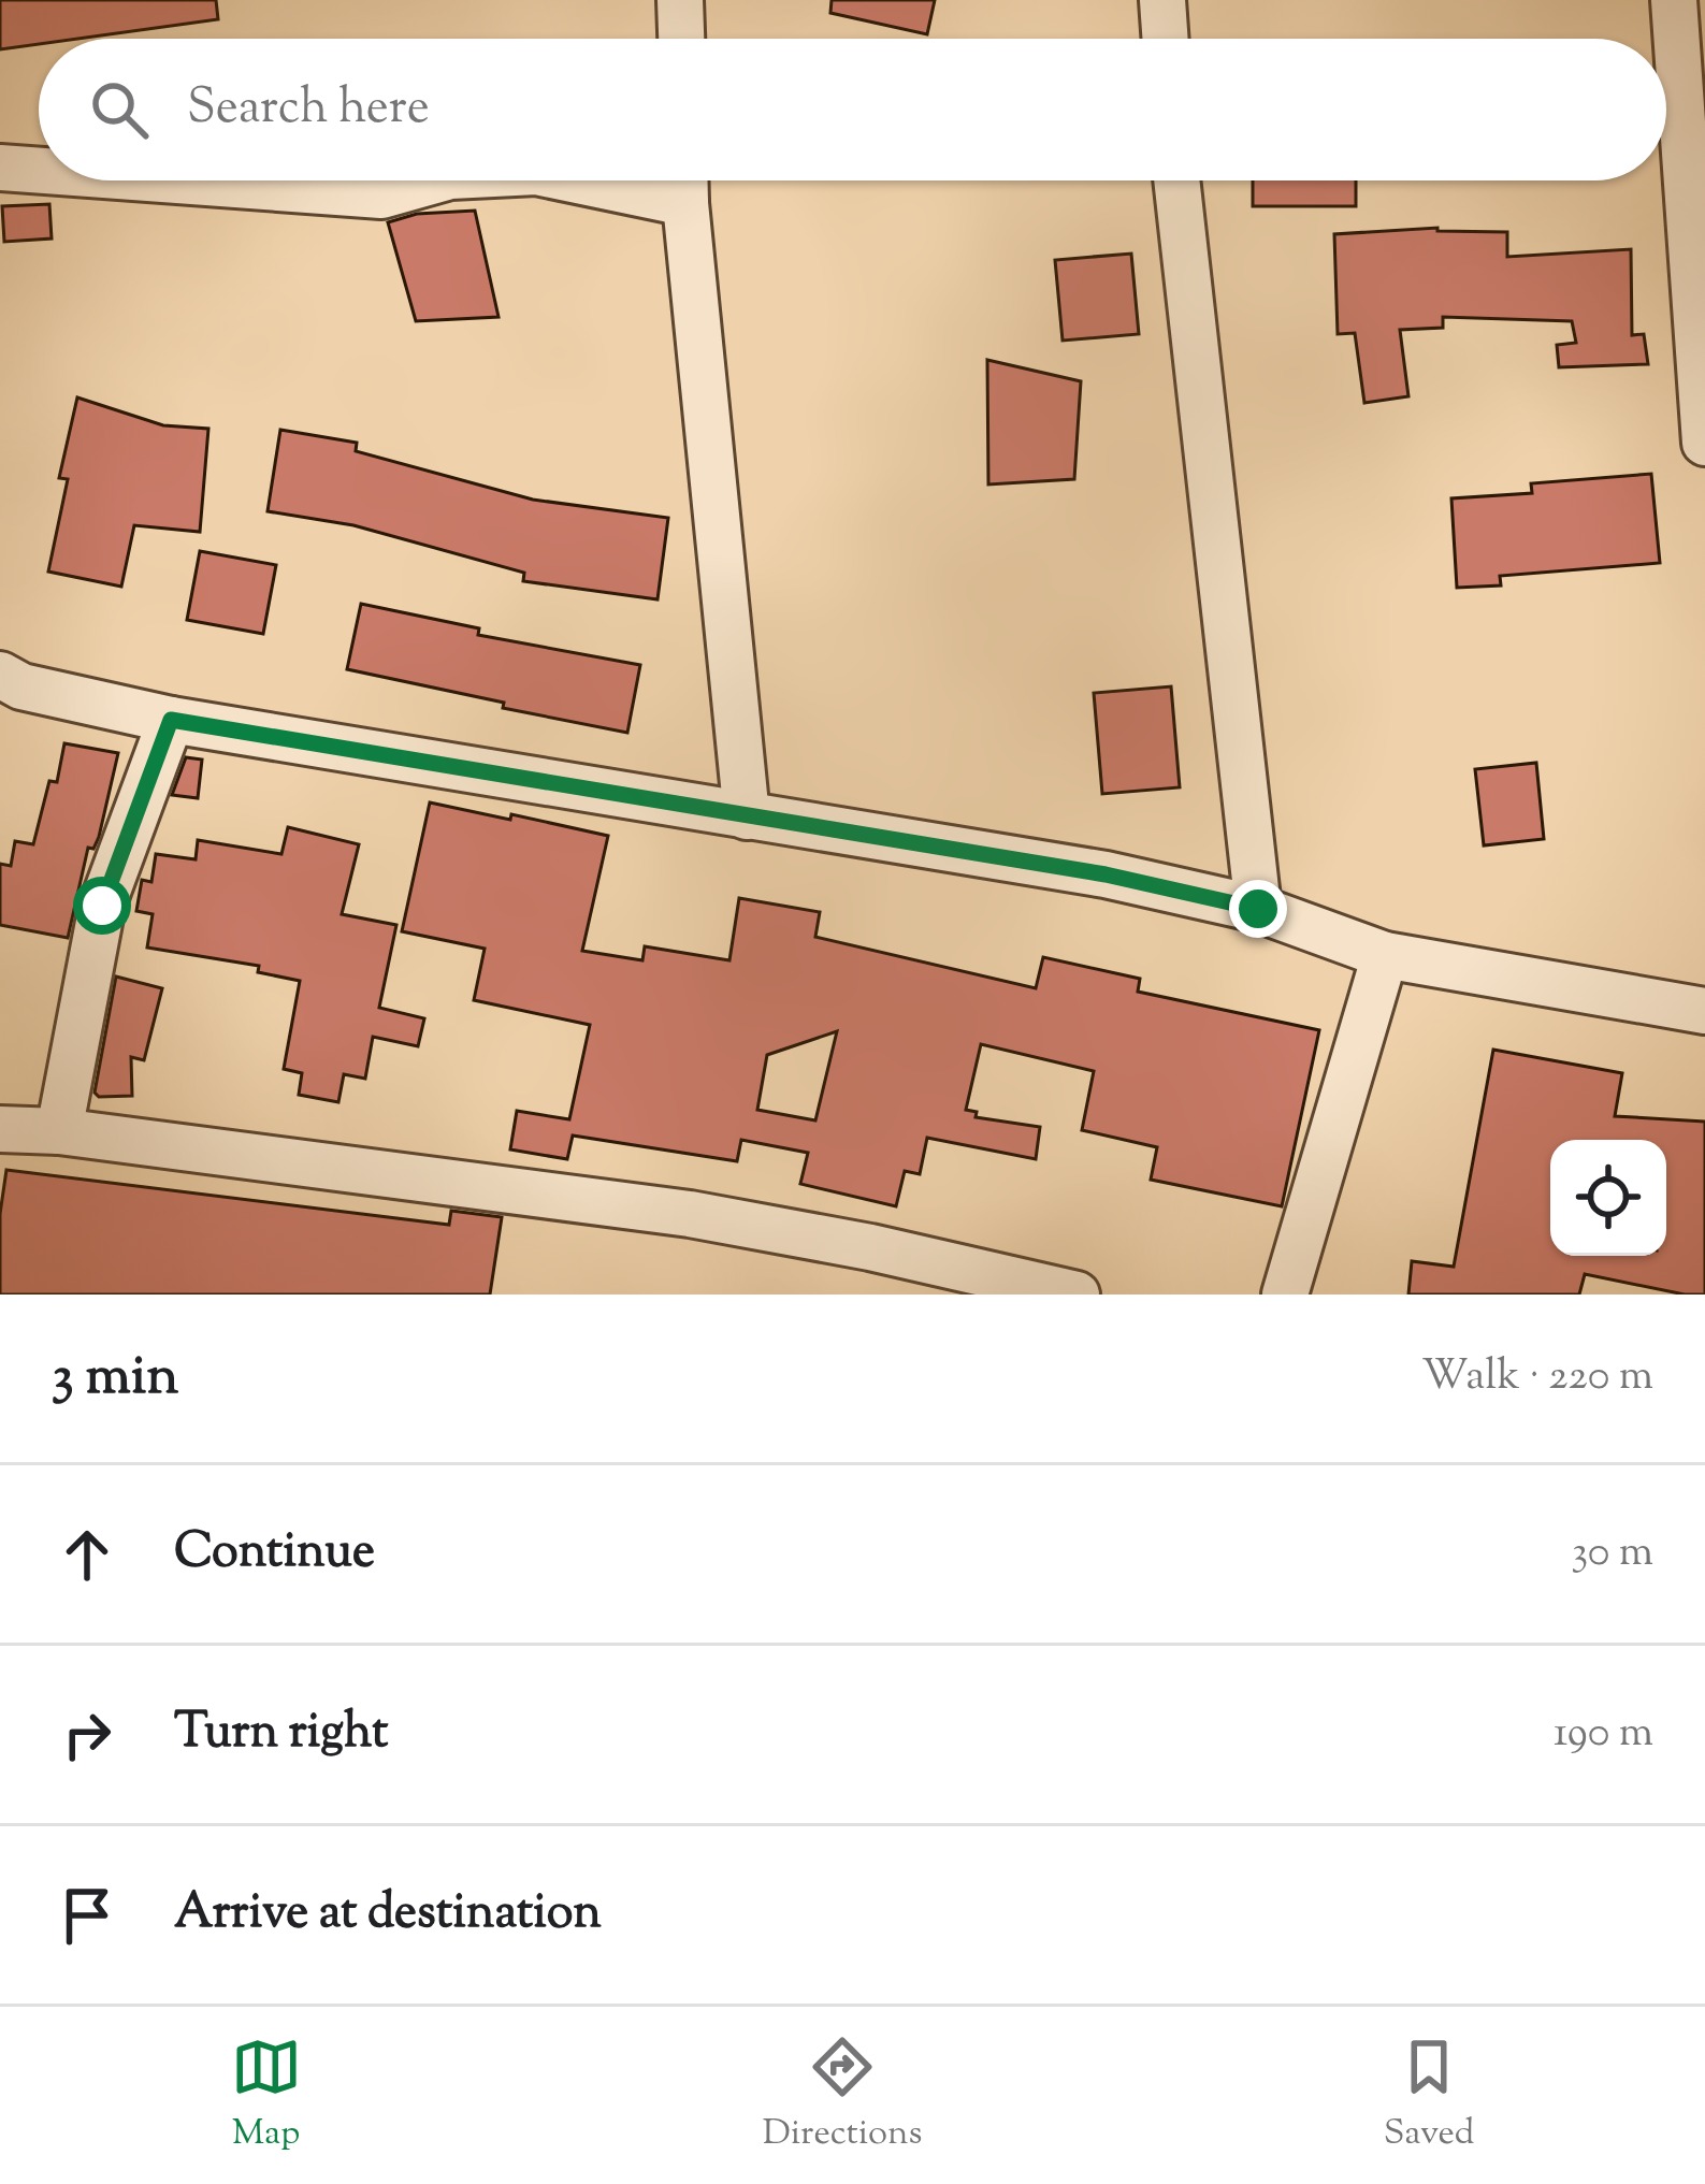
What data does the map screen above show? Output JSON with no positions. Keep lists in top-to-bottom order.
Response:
{
  "page": {
    "search": "Search here",
    "heading": ["3 min", "Walk · 220 m"],
    "list": [
      ["Continue", "30 m"],
      ["Turn right", "190 m"],
      "Arrive at destination"
    ],
    "nav": ["Map", "Directions", "Saved"]
  }
}
